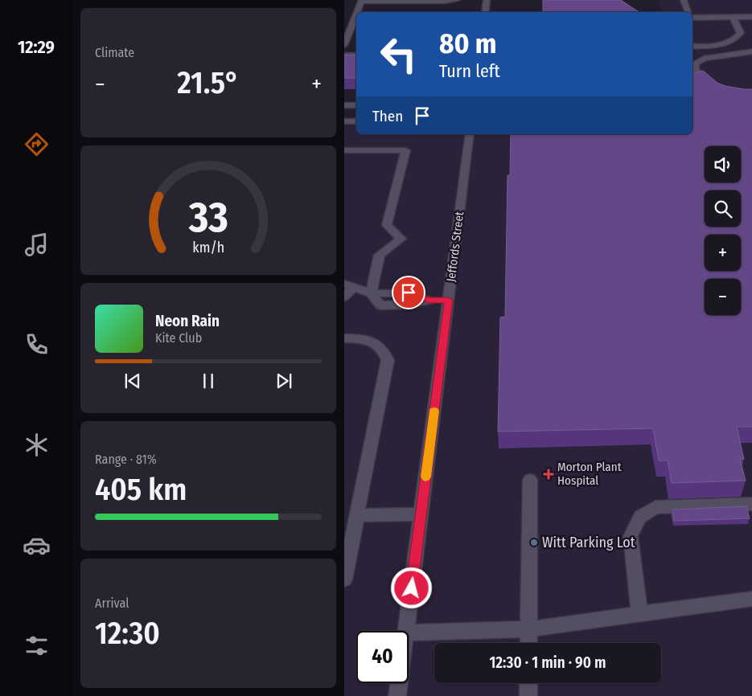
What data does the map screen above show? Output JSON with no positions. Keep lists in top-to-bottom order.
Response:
{
  "streets": {
    "street": ["Jeffords Street"]
  },
  "places": {
    "health": ["Morton Plant Hospital"],
    "other": ["Witt Parking Lot"]
  },
  "page": {
    "tabs": "12:29",
    "tile": [
      "Climate",
      ["Range · 81%", "405 km"],
      ["Arrival", "12:30"]
    ],
    "turn": ["80 m", "Turn left"],
    "heat": ["−", "21.5°", "+"],
    "then": "Then",
    "map_buttons": ["+", "−"],
    "song": ["Neon Rain", "Kite Club"],
    "limit": "40",
    "trip": "12:30 · 1 min · 90 m",
    "gauge": ["33", "km/h"]
  }
}
